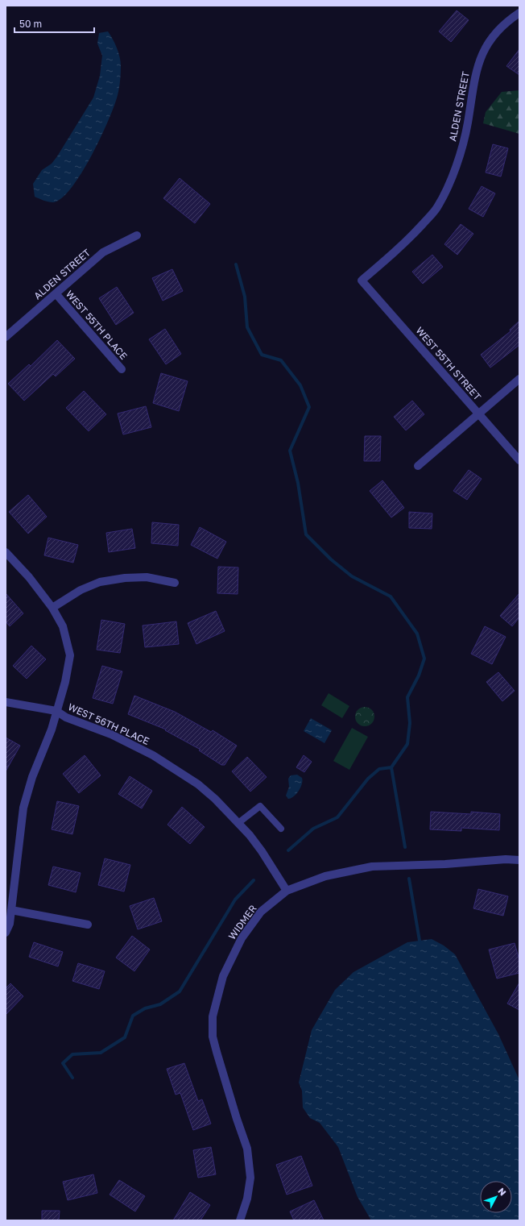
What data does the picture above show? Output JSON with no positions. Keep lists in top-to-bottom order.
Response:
{
  "streets": {
    "street": [
      "ALDEN STREET",
      "WEST 55TH PLACE",
      "WEST 55TH STREET",
      "WEST 56TH PLACE",
      "WIDMER"
    ]
  },
  "crossings": [
    ["ALDEN STREET", "WEST 55TH PLACE"],
    ["ALDEN STREET", "WEST 55TH STREET"],
    ["WEST 56TH PLACE", "WIDMER"]
  ],
  "scale_bar": "50 m",
  "north": "top right"
}
